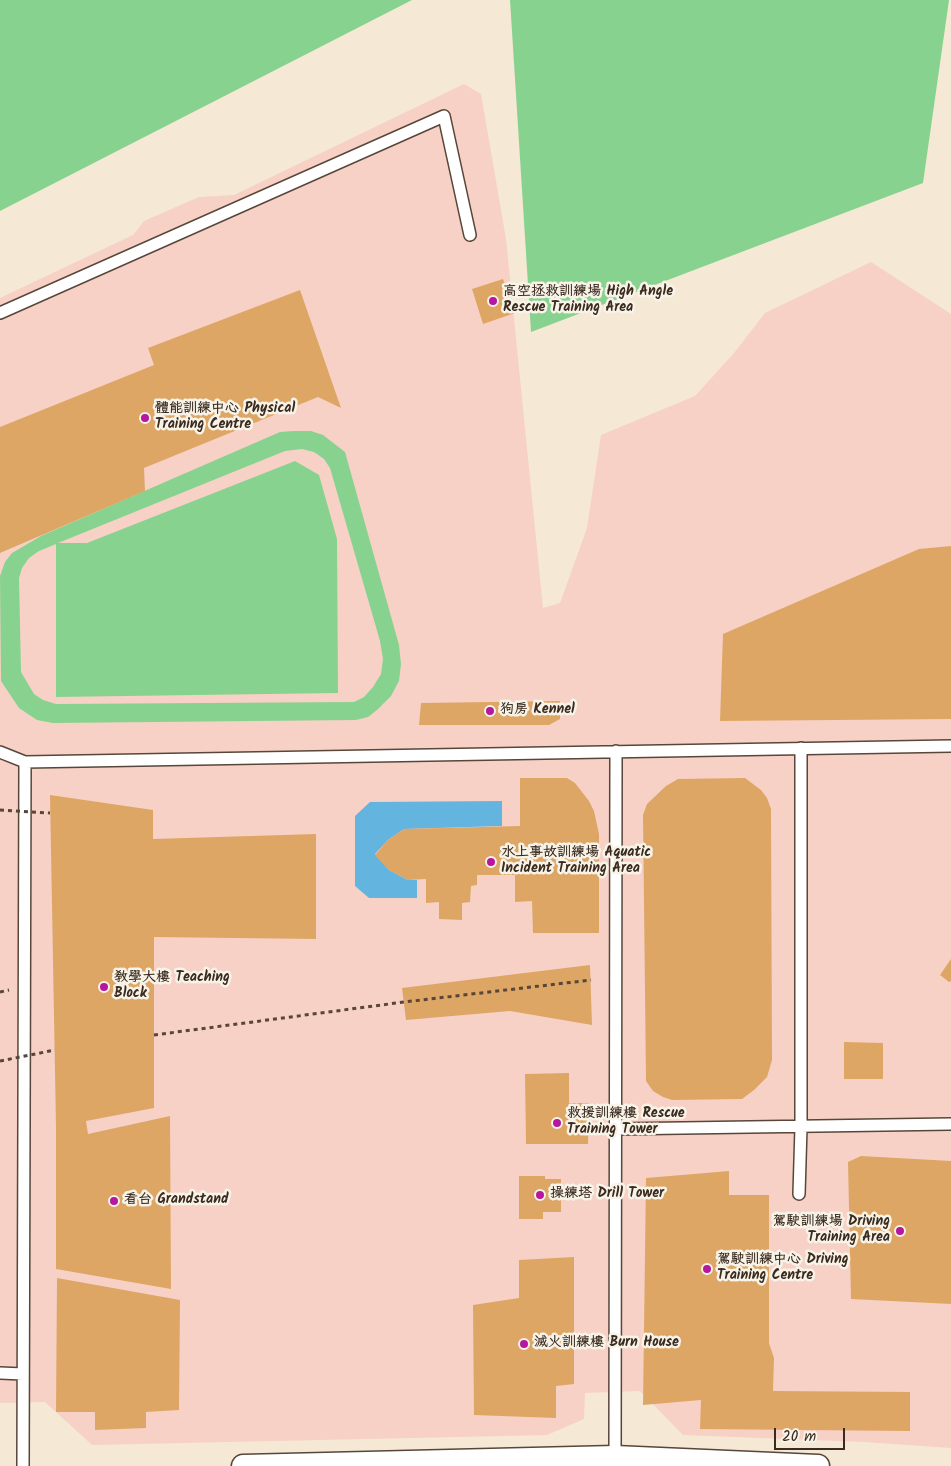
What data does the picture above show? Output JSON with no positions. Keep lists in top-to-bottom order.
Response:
{
  "places": [
    "高空拯救訓練場 High Angle Rescue Training Area",
    "體能訓練中心 Physical Training Centre",
    "狗房 Kennel",
    "水上事故訓練場 Aquatic Incident Training Area",
    "教學大樓 Teaching Block",
    "救援訓練樓 Rescue Training Tower",
    "操練塔 Drill Tower",
    "看台 Grandstand",
    "駕駛訓練場 Driving Training Area",
    "駕駛訓練中心 Driving Training Centre",
    "滅火訓練樓 Burn House"
  ],
  "scale_bar": "20 m"
}
